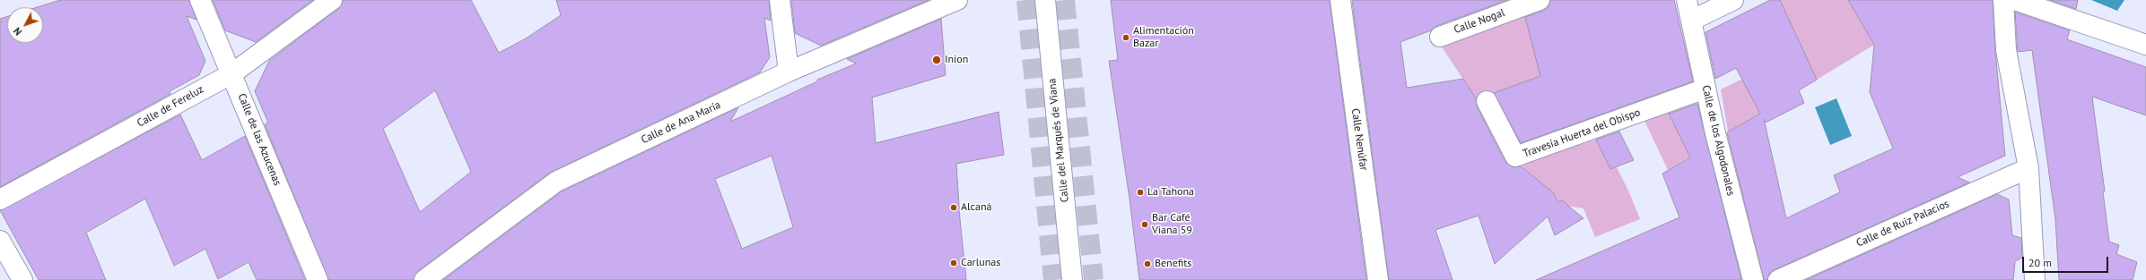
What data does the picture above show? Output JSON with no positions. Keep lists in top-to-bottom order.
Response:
{
  "streets": {
    "street": [
      "Calle Nogal",
      "Calle de Fereluz",
      "Calle de Ana María",
      "Travesía Huerta del Obispo",
      "Calle de las Azucenas",
      "Calle Nenúfar",
      "Calle del Marqués de Viana",
      "Calle de los Algodonales",
      "Calle de Ruiz Palacios"
    ]
  },
  "crossings": [
    ["Calle de Fereluz", "Calle de las Azucenas"],
    ["Travesía Huerta del Obispo", "Calle de los Algodonales"]
  ],
  "places": [
    "Alimentación Bazar",
    "Inion",
    "La Tahona",
    "Alcaná",
    "Bar Café Viana 59",
    "Carlunas",
    "Benefits"
  ],
  "scale_bar": "20 m",
  "north": "bottom left"
}
